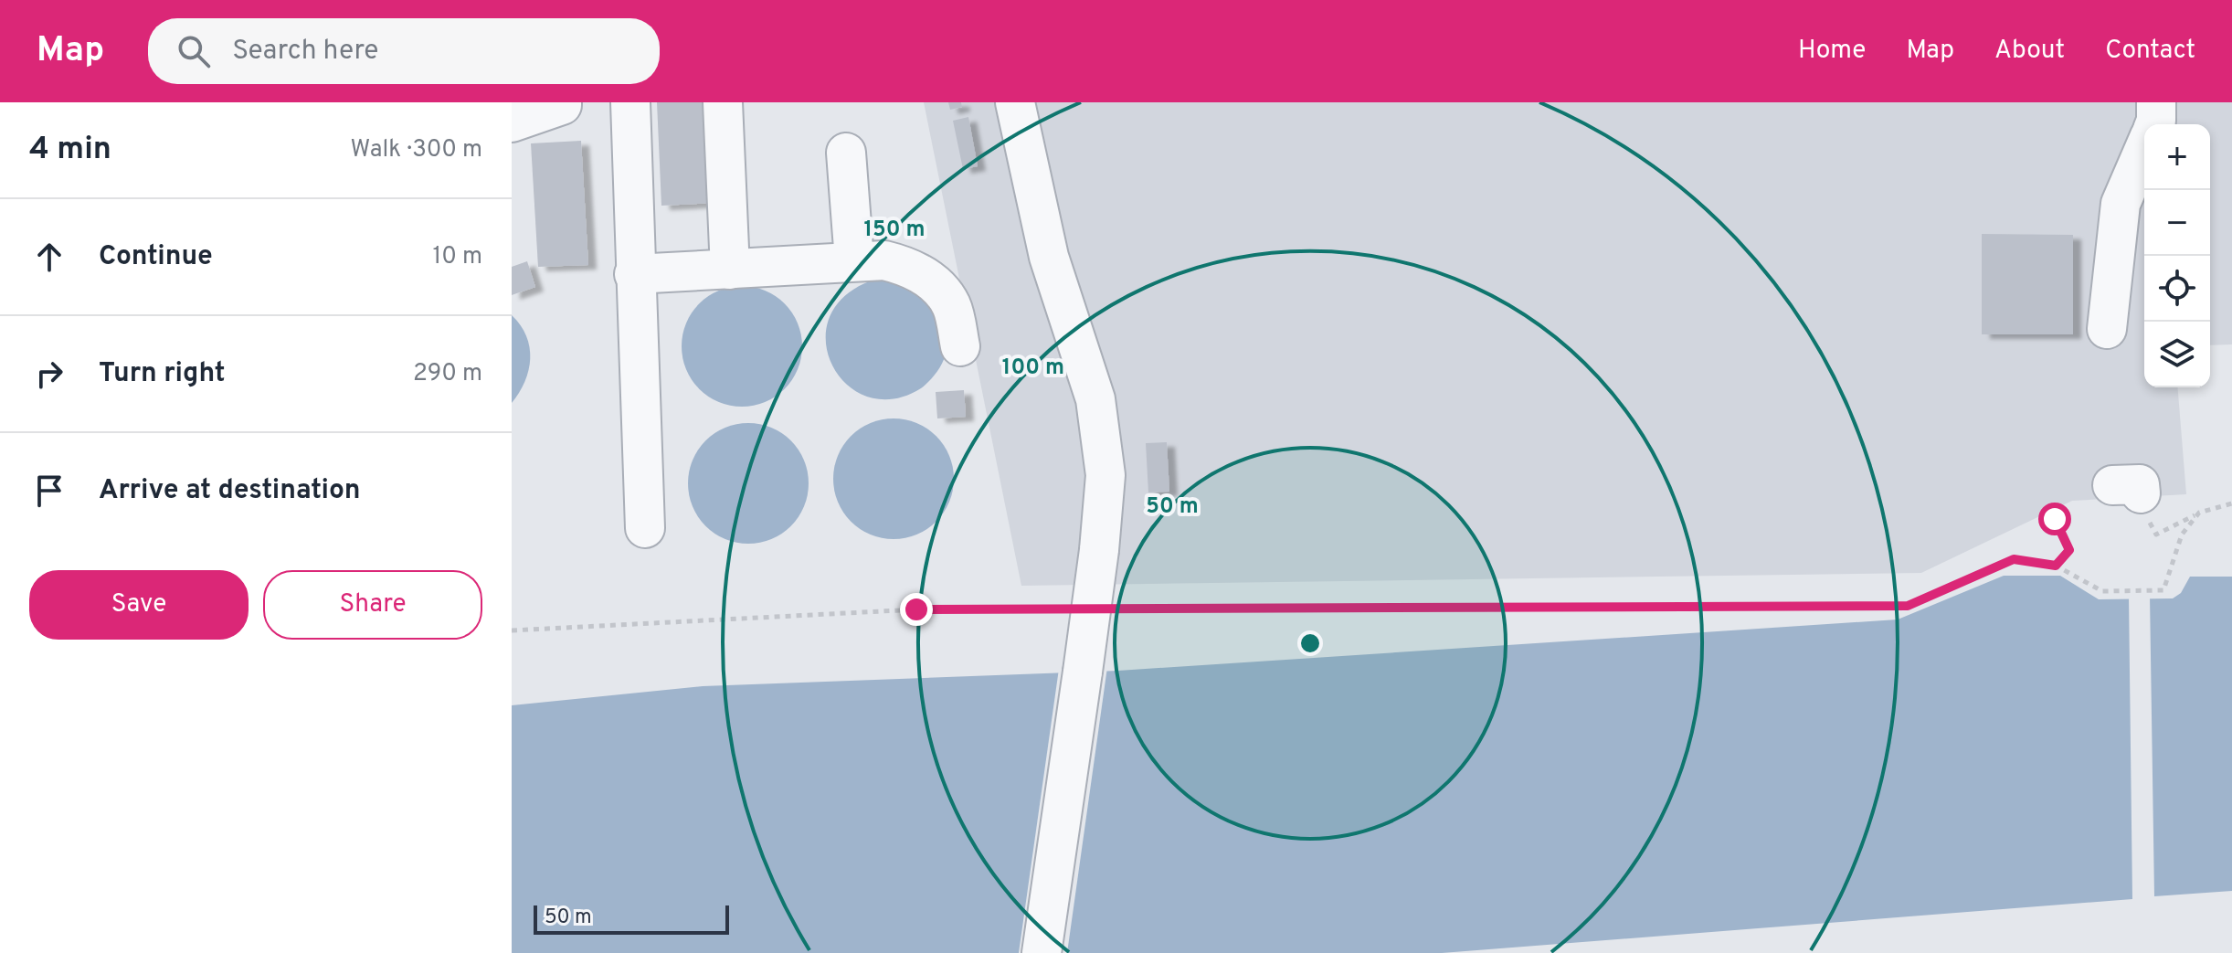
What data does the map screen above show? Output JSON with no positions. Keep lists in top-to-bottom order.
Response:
{
  "scale_bar": "50 m",
  "page": {
    "header": "Map",
    "search": "Search here",
    "nav": [
      "Home",
      "Map",
      "About",
      "Contact"
    ],
    "heading": ["4 min", "Walk · 300 m"],
    "map_buttons": ["+", "−"],
    "list": [
      ["Continue", "10 m"],
      ["Turn right", "290 m"],
      "Arrive at destination"
    ],
    "buttons": ["Save", "Share"],
    "scale": "50 m"
  },
  "rings": ["150 m", "100 m", "50 m"]
}
